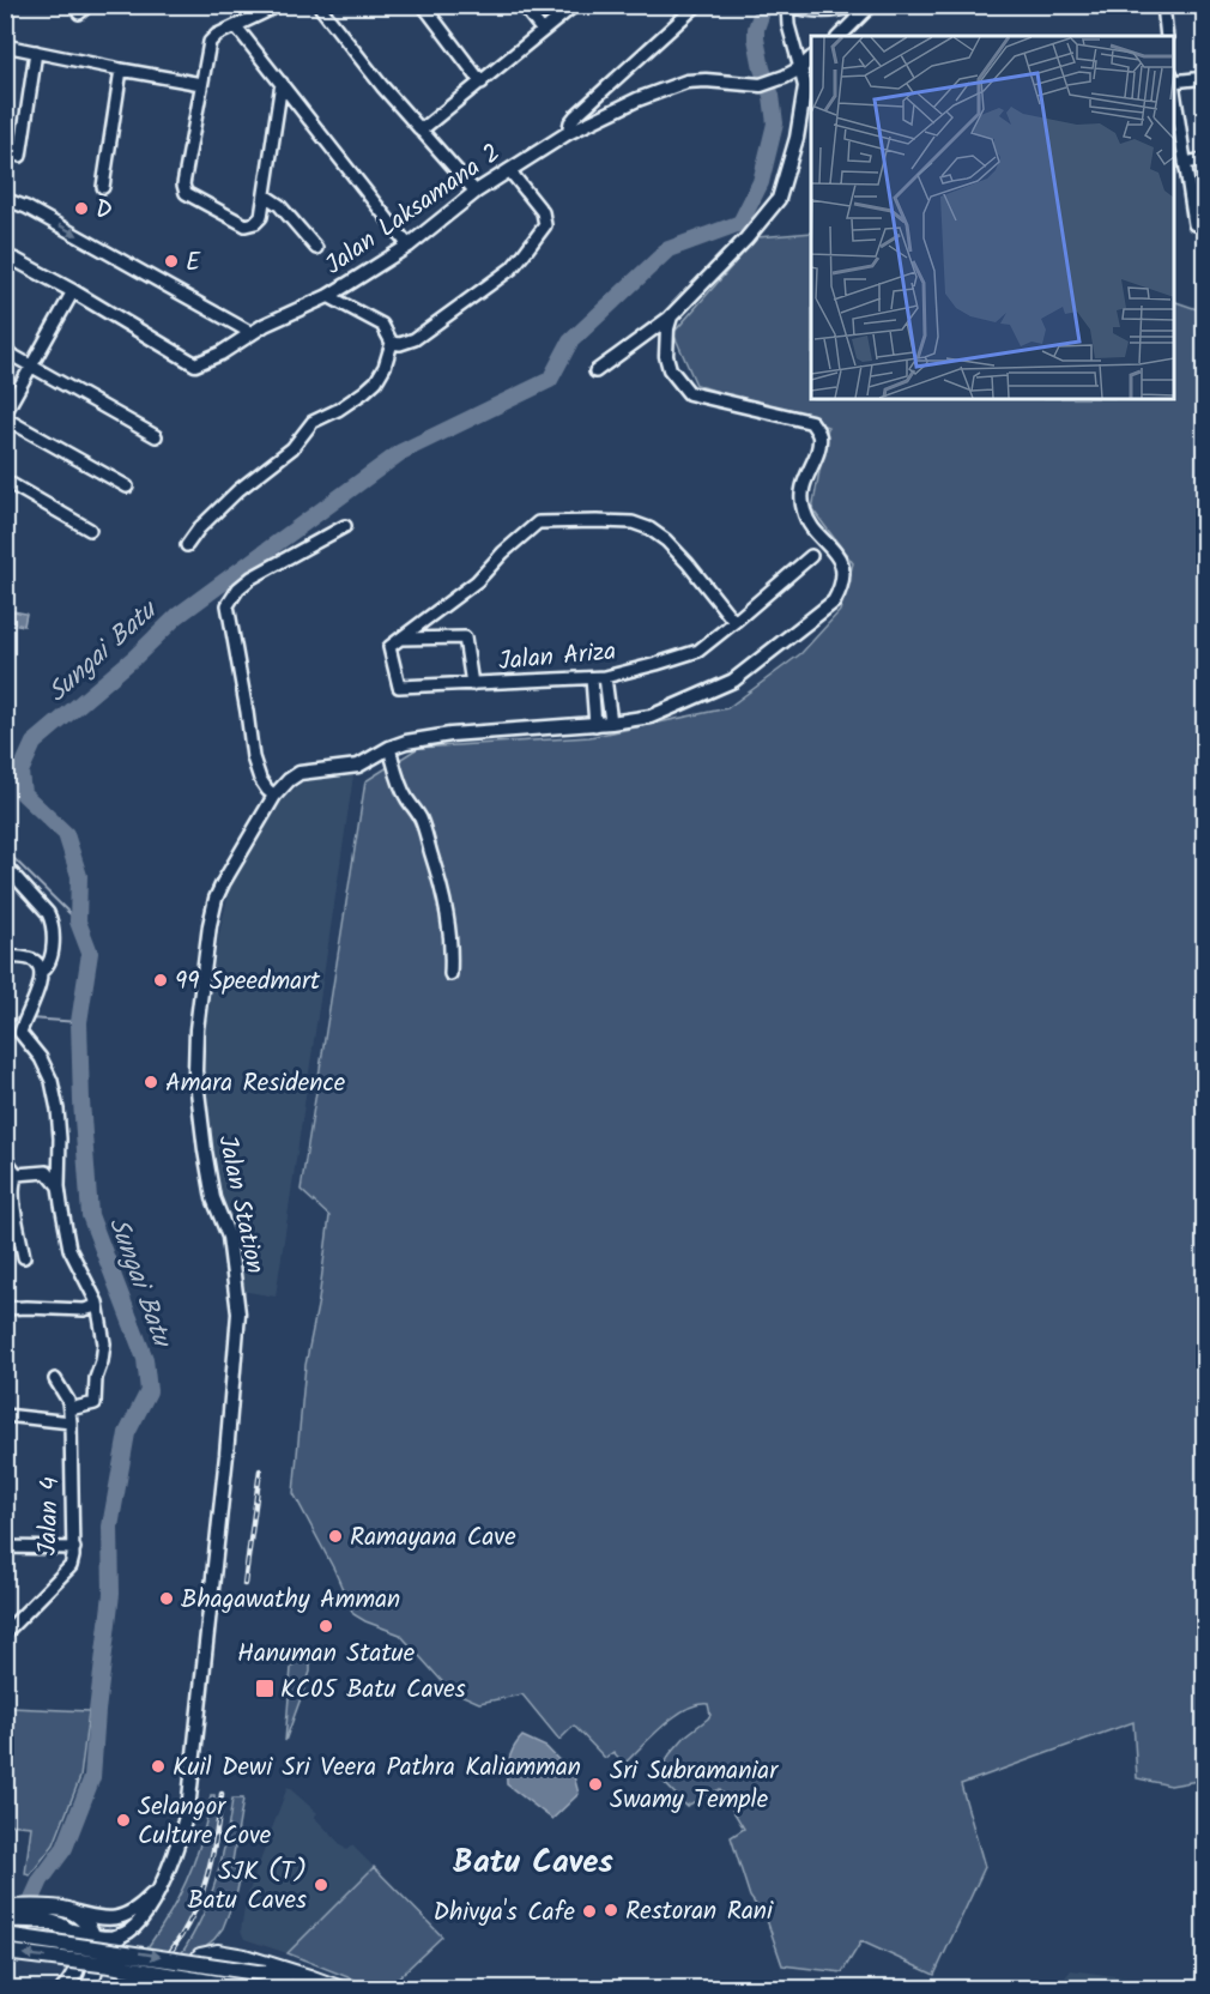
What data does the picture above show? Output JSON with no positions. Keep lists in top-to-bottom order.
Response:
{
  "streets": {
    "street": [
      "Jalan Laksamana 2",
      "Jalan Ariza",
      "Jalan Station",
      "Jalan 4"
    ]
  },
  "districts": ["Batu Caves"],
  "water": ["Sungai Batu"],
  "places": {
    "other": [
      "D",
      "E",
      "99 Speedmart",
      "Amara Residence",
      "Ramayana Cave",
      "Bhagawathy Amman",
      "Hanuman Statue",
      "Kuil Dewi Sri Veera Pathra Kaliamman",
      "Sri Subramaniar Swamy Temple",
      "Selangor Culture Cove",
      "SJK (T) Batu Caves",
      "Restoran Rani",
      "Dhivya's Cafe"
    ],
    "transit": ["KC05 Batu Caves"]
  }
}
